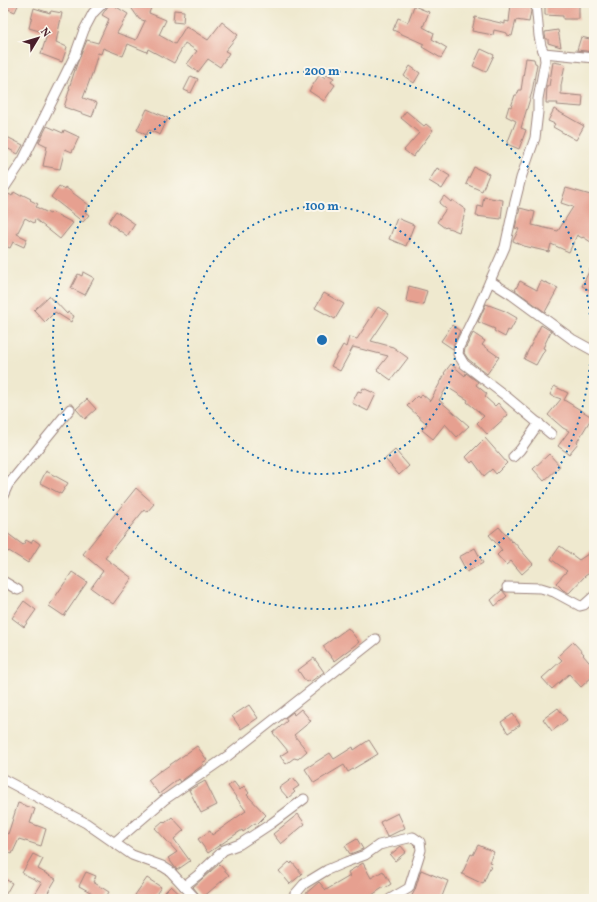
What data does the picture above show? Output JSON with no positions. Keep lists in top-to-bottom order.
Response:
{
  "north": "top right",
  "rings": ["200 m", "100 m"]
}
